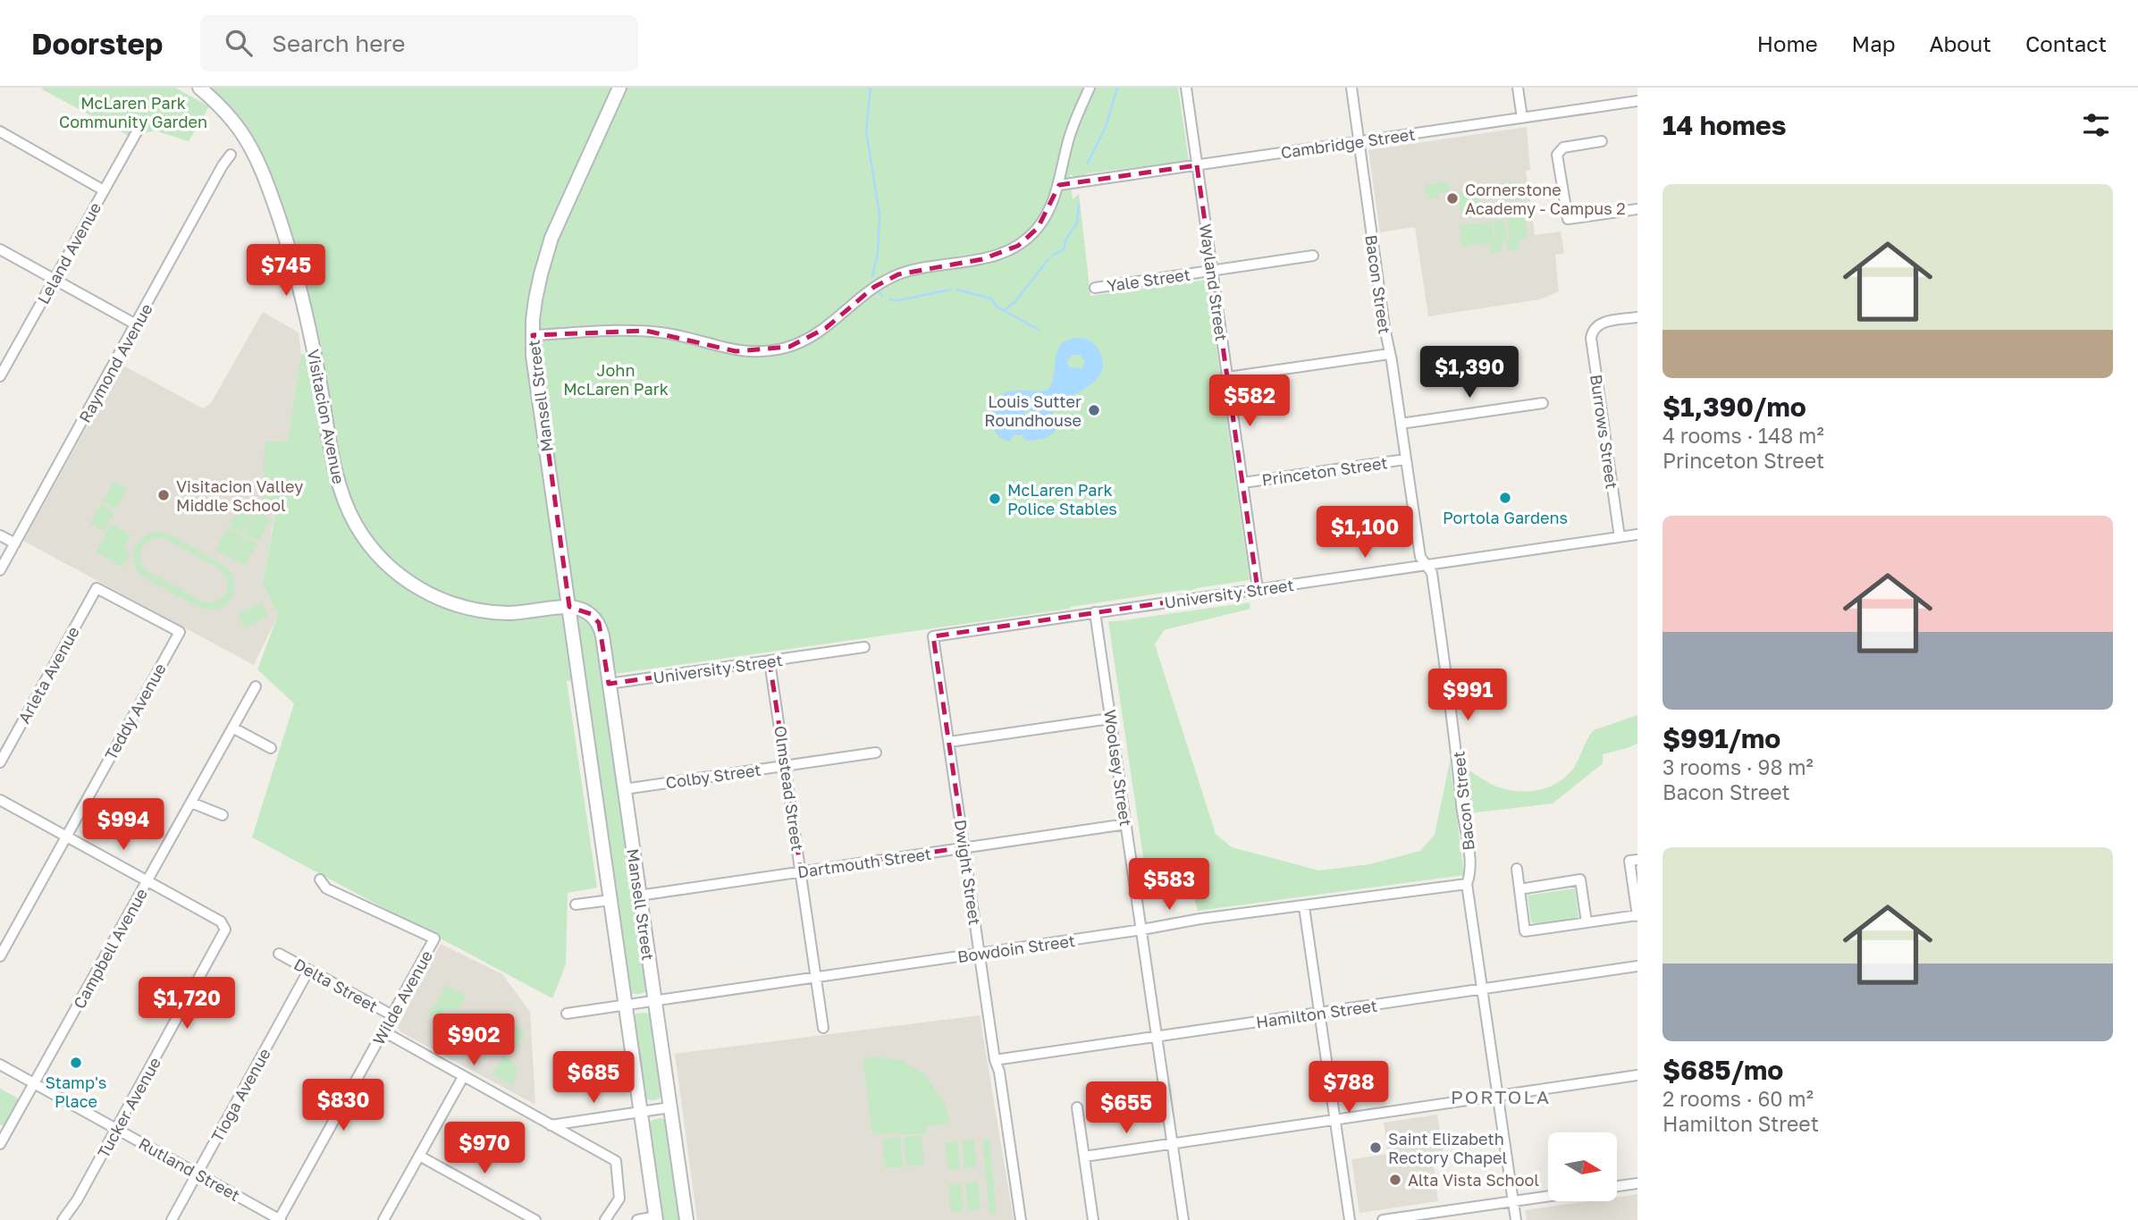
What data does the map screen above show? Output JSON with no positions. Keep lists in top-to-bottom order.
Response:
{
  "streets": {
    "street": [
      "Cambridge Street",
      "Leland Avenue",
      "Yale Street",
      "Wayland Street",
      "Bacon Street",
      "Raymond Avenue",
      "Mansell Street",
      "Visitacion Avenue",
      "Burrows Street",
      "Princeton Street",
      "University Street",
      "Arleta Avenue",
      "Teddy Avenue",
      "Woolsey Street",
      "Colby Street",
      "Olmstead Street",
      "Dartmouth Street",
      "Dwight Street",
      "Campbell Avenue",
      "Bowdoin Street",
      "Delta Street",
      "Wilde Avenue",
      "Hamilton Street",
      "Tioga Avenue",
      "Tucker Avenue",
      "Rutland Street"
    ]
  },
  "crossings": [
    ["Cambridge Street", "Wayland Street"],
    ["Cambridge Street", "Bacon Street"],
    ["Yale Street", "Wayland Street"],
    ["Wayland Street", "Princeton Street"],
    ["Wayland Street", "University Street"],
    ["Bacon Street", "Princeton Street"],
    ["Bacon Street", "University Street"],
    ["Bacon Street", "Bowdoin Street"],
    ["Bacon Street", "Hamilton Street"],
    ["Mansell Street", "Visitacion Avenue"],
    ["Mansell Street", "University Street"],
    ["Mansell Street", "Colby Street"],
    ["Mansell Street", "Dartmouth Street"],
    ["Mansell Street", "Bowdoin Street"],
    ["Burrows Street", "University Street"],
    ["University Street", "Woolsey Street"],
    ["University Street", "Olmstead Street"],
    ["University Street", "Dwight Street"],
    ["Arleta Avenue", "Teddy Avenue"],
    ["Woolsey Street", "Dartmouth Street"],
    ["Woolsey Street", "Bowdoin Street"],
    ["Woolsey Street", "Hamilton Street"],
    ["Colby Street", "Olmstead Street"],
    ["Olmstead Street", "Dartmouth Street"],
    ["Olmstead Street", "Bowdoin Street"],
    ["Dartmouth Street", "Dwight Street"],
    ["Dwight Street", "Bowdoin Street"],
    ["Dwight Street", "Hamilton Street"],
    ["Campbell Avenue", "Tucker Avenue"],
    ["Campbell Avenue", "Rutland Street"],
    ["Delta Street", "Wilde Avenue"],
    ["Delta Street", "Tioga Avenue"],
    ["Wilde Avenue", "Rutland Street"],
    ["Tioga Avenue", "Rutland Street"],
    ["Tucker Avenue", "Rutland Street"]
  ],
  "districts": ["PORTOLA"],
  "parks": ["McLaren Park Community Garden", "John McLaren Park"],
  "places": [
    "Cornerstone Academy - Campus 2",
    "Louis Sutter Roundhouse",
    "Visitacion Valley Middle School",
    "Portola Gardens",
    "McLaren Park Police Stables",
    "Stamp's Place",
    "Saint Elizabeth Rectory Chapel",
    "Alta Vista School"
  ],
  "north": "right",
  "page": {
    "header": "Doorstep",
    "search": "Search here",
    "nav": [
      "Home",
      "Map",
      "About",
      "Contact"
    ],
    "heading": "14 homes",
    "list": [
      {
        "name": "$1,390/mo",
        "note": "4 rooms · 148 m² · Princeton Street"
      },
      {
        "name": "$991/mo",
        "note": "3 rooms · 98 m² · Bacon Street"
      },
      {
        "name": "$685/mo",
        "note": "2 rooms · 60 m² · Hamilton Street"
      }
    ],
    "price": [
      "$745",
      "$1,390",
      "$582",
      "$1,100",
      "$991",
      "$994",
      "$583",
      "$1,720",
      "$902",
      "$685",
      "$788",
      "$830",
      "$655",
      "$970"
    ]
  }
}
